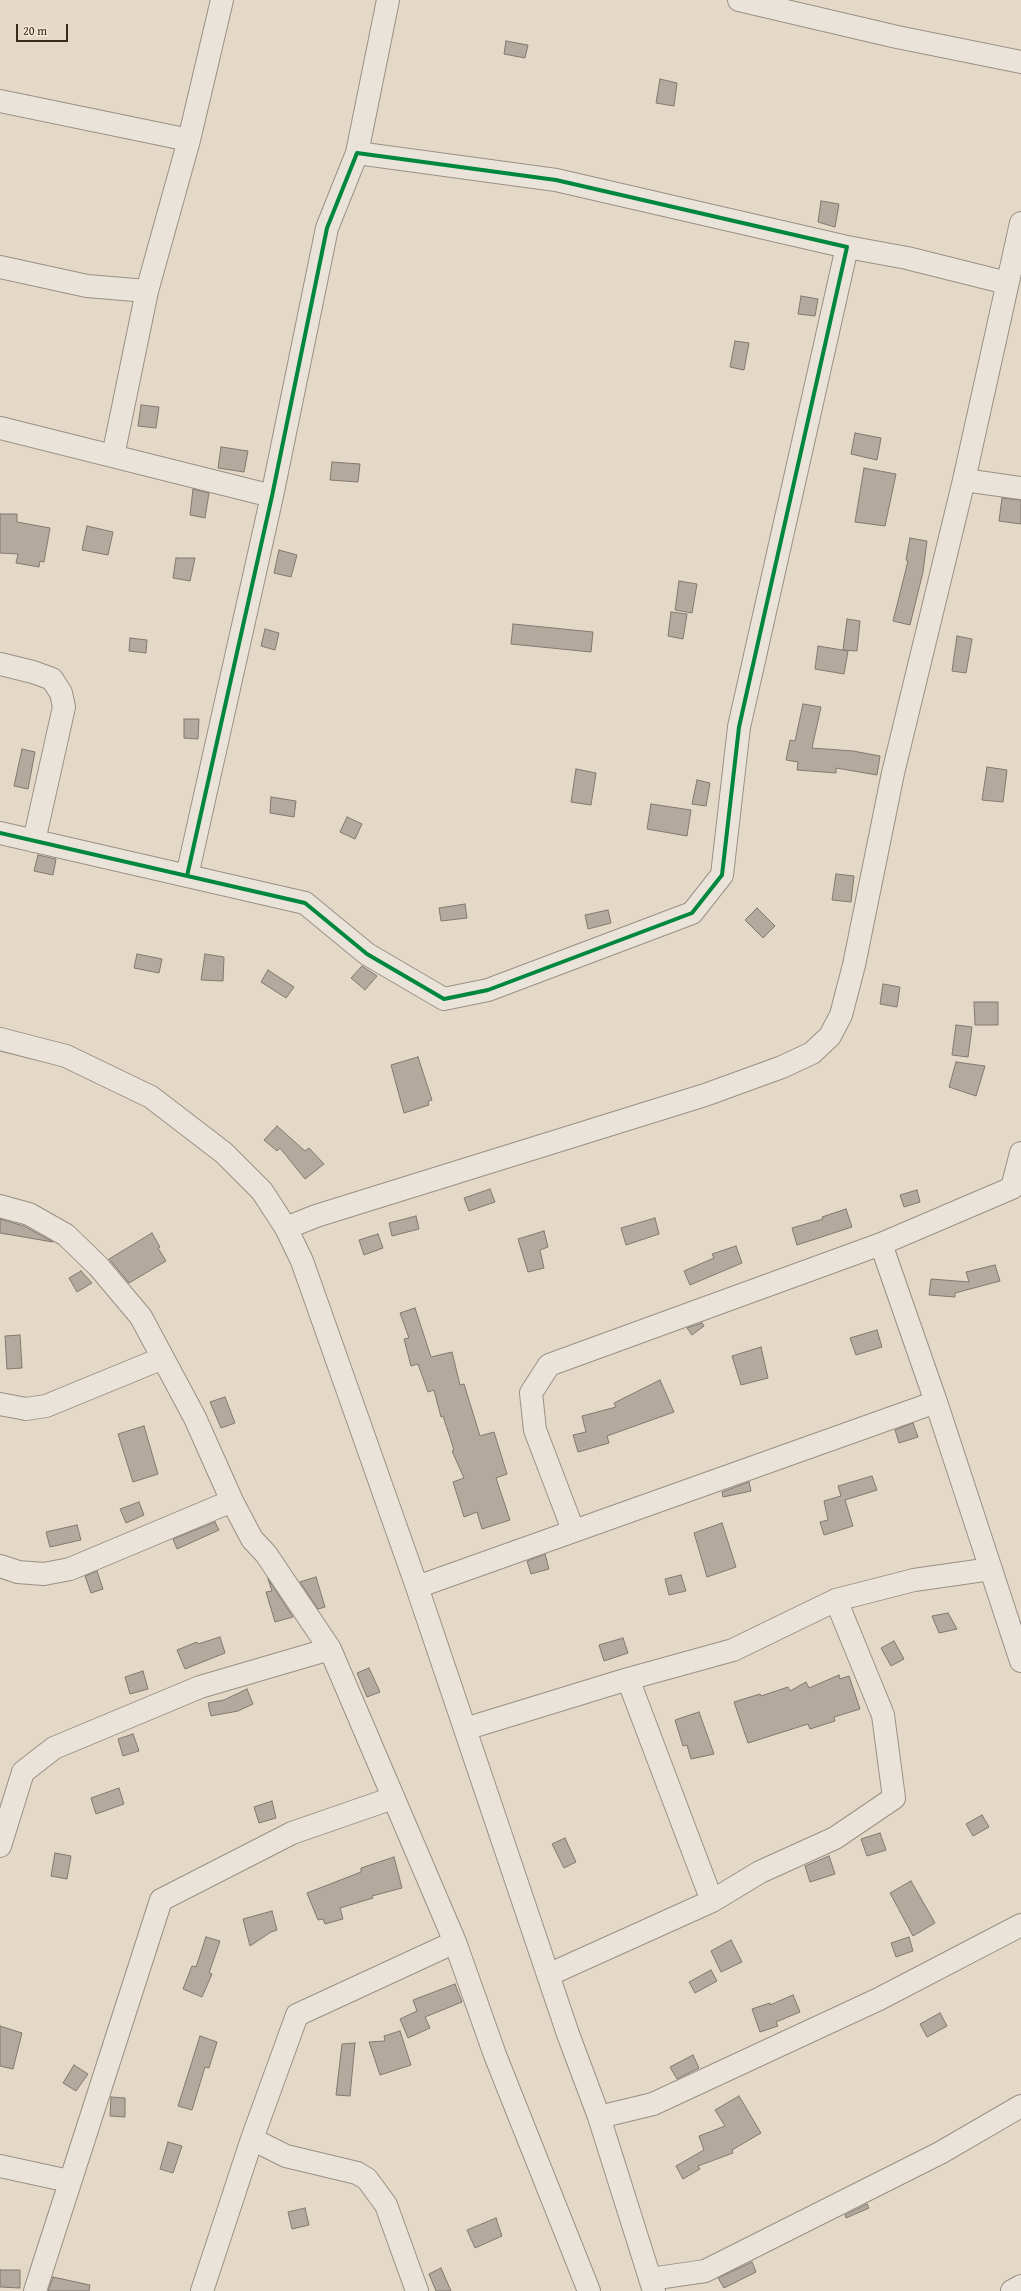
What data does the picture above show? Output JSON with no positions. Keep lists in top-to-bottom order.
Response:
{
  "scale_bar": "20 m"
}
